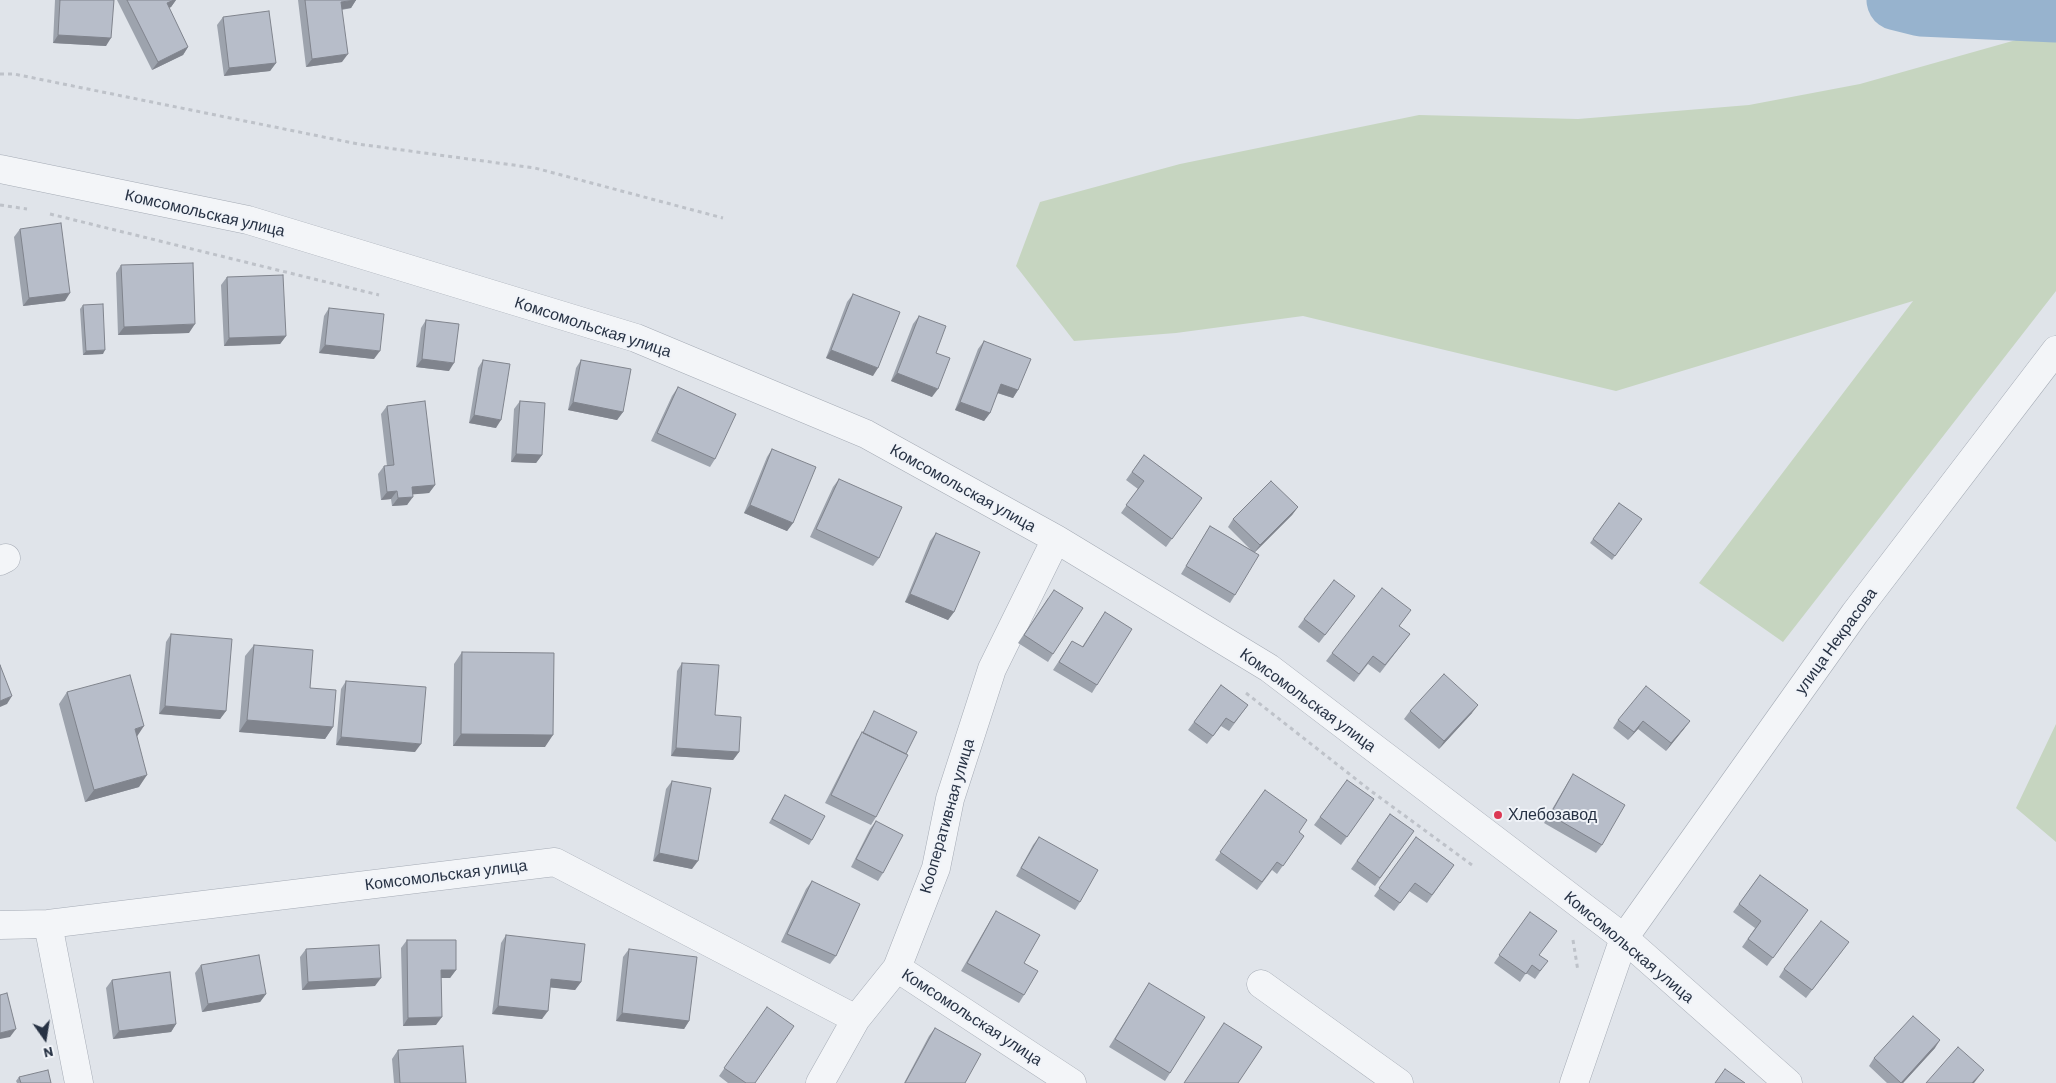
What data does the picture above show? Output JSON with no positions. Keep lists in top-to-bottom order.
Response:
{
  "streets": {
    "street": ["Комсомольская улица", "улица Некрасова", "Кооперативная улица"]
  },
  "crossings": [
    ["Комсомольская улица", "улица Некрасова"],
    ["Комсомольская улица", "Кооперативная улица"]
  ],
  "places": ["Хлебозавод"],
  "north": "bottom"
}
